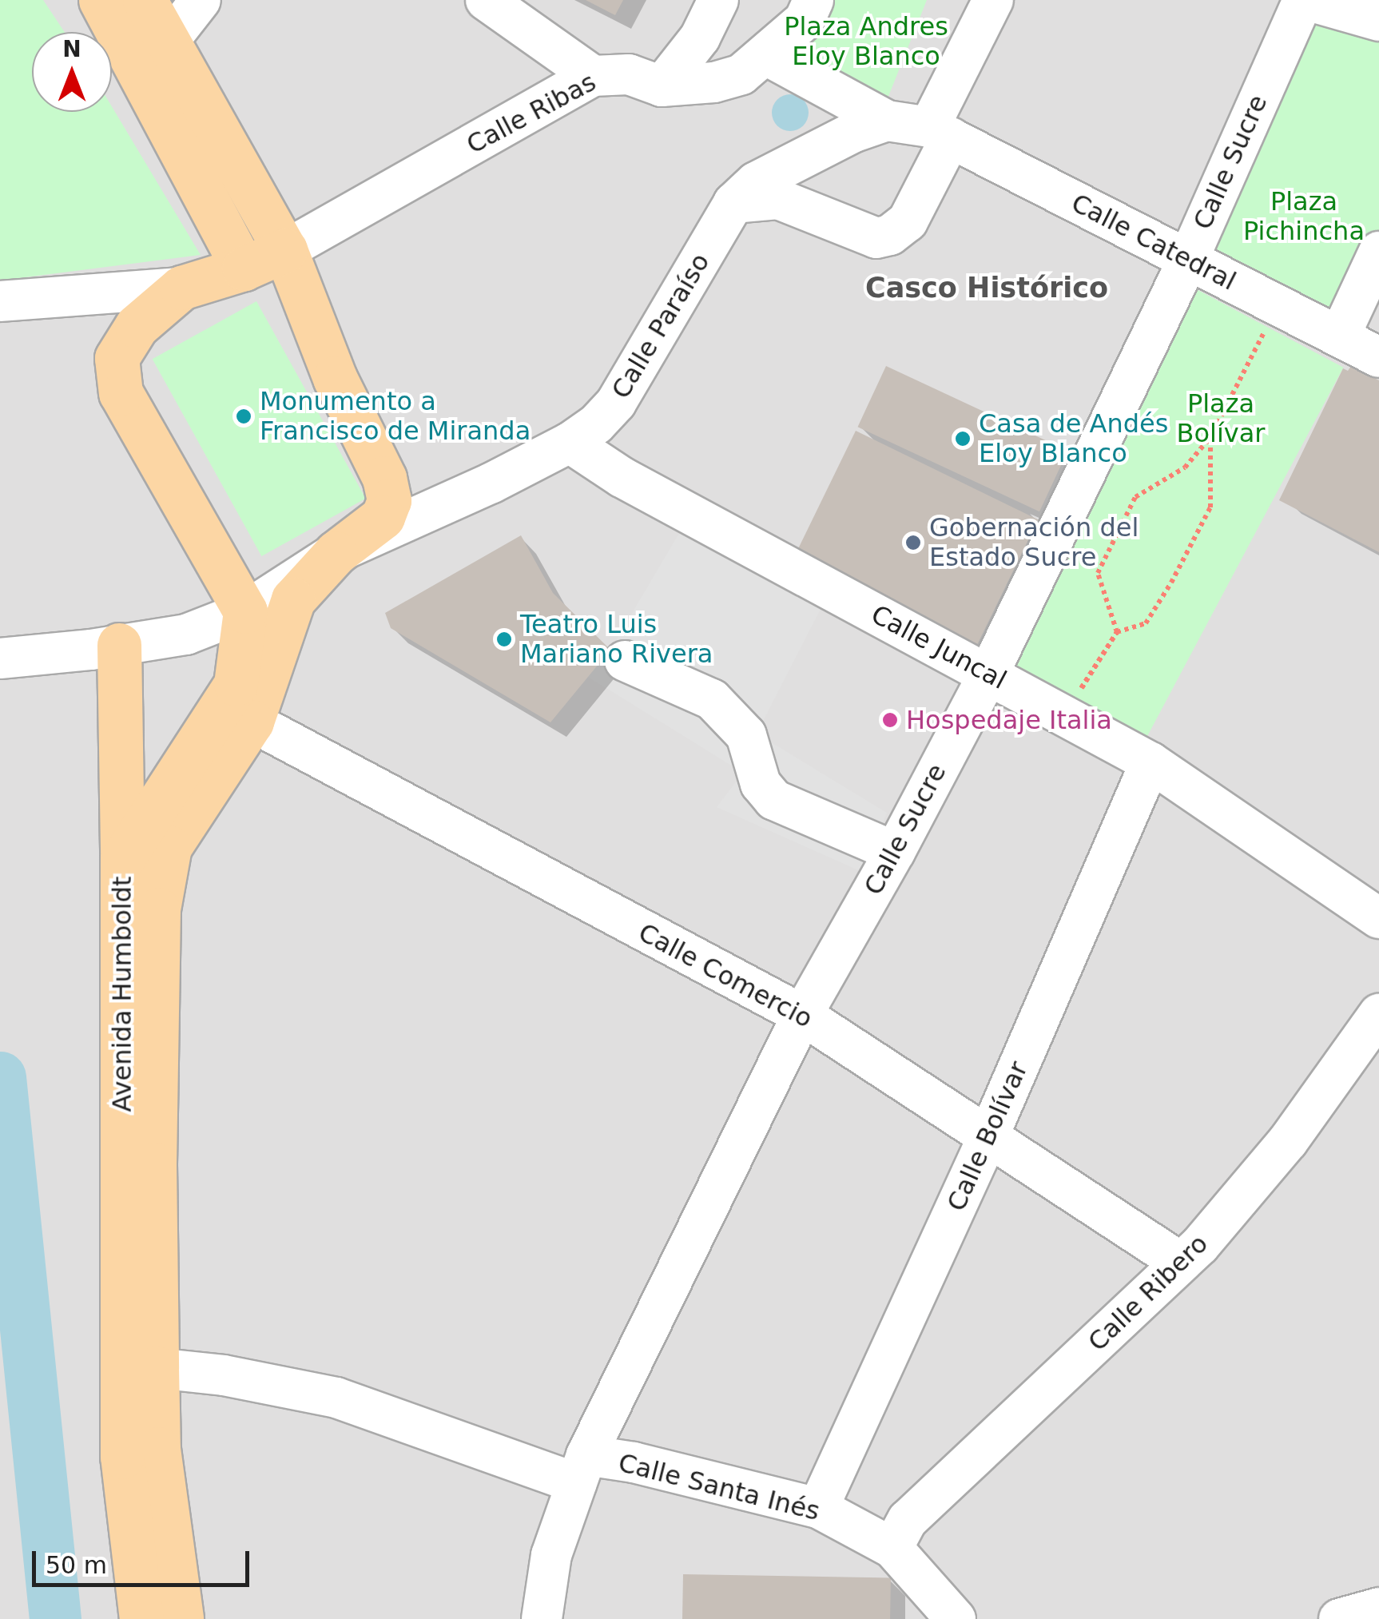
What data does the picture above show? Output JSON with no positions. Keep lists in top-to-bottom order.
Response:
{
  "streets": {
    "main road": ["Avenida Humboldt"],
    "street": [
      "Calle Ribas",
      "Calle Sucre",
      "Calle Catedral",
      "Calle Paraíso",
      "Calle Juncal",
      "Calle Comercio",
      "Calle Bolívar",
      "Calle Ribero",
      "Calle Santa Inés"
    ]
  },
  "crossings": [
    ["Calle Ribas", "Avenida Humboldt"],
    ["Calle Sucre", "Calle Catedral"],
    ["Calle Sucre", "Calle Juncal"],
    ["Calle Sucre", "Calle Comercio"],
    ["Calle Sucre", "Calle Santa Inés"],
    ["Calle Catedral", "Calle Paraíso"],
    ["Calle Paraíso", "Calle Juncal"],
    ["Calle Paraíso", "Avenida Humboldt"],
    ["Calle Juncal", "Calle Bolívar"],
    ["Calle Comercio", "Avenida Humboldt"],
    ["Calle Comercio", "Calle Bolívar"],
    ["Calle Comercio", "Calle Ribero"],
    ["Avenida Humboldt", "Calle Santa Inés"],
    ["Calle Bolívar", "Calle Santa Inés"],
    ["Calle Ribero", "Calle Santa Inés"]
  ],
  "districts": ["Casco Histórico"],
  "parks": ["Plaza Andres Eloy Blanco", "Plaza Pichincha", "Plaza Bolívar"],
  "places": [
    "Monumento a Francisco de Miranda",
    "Casa de Andés Eloy Blanco",
    "Gobernación del Estado Sucre",
    "Teatro Luis Mariano Rivera",
    "Hospedaje Italia"
  ],
  "scale_bar": "50 m",
  "north": "top"
}
